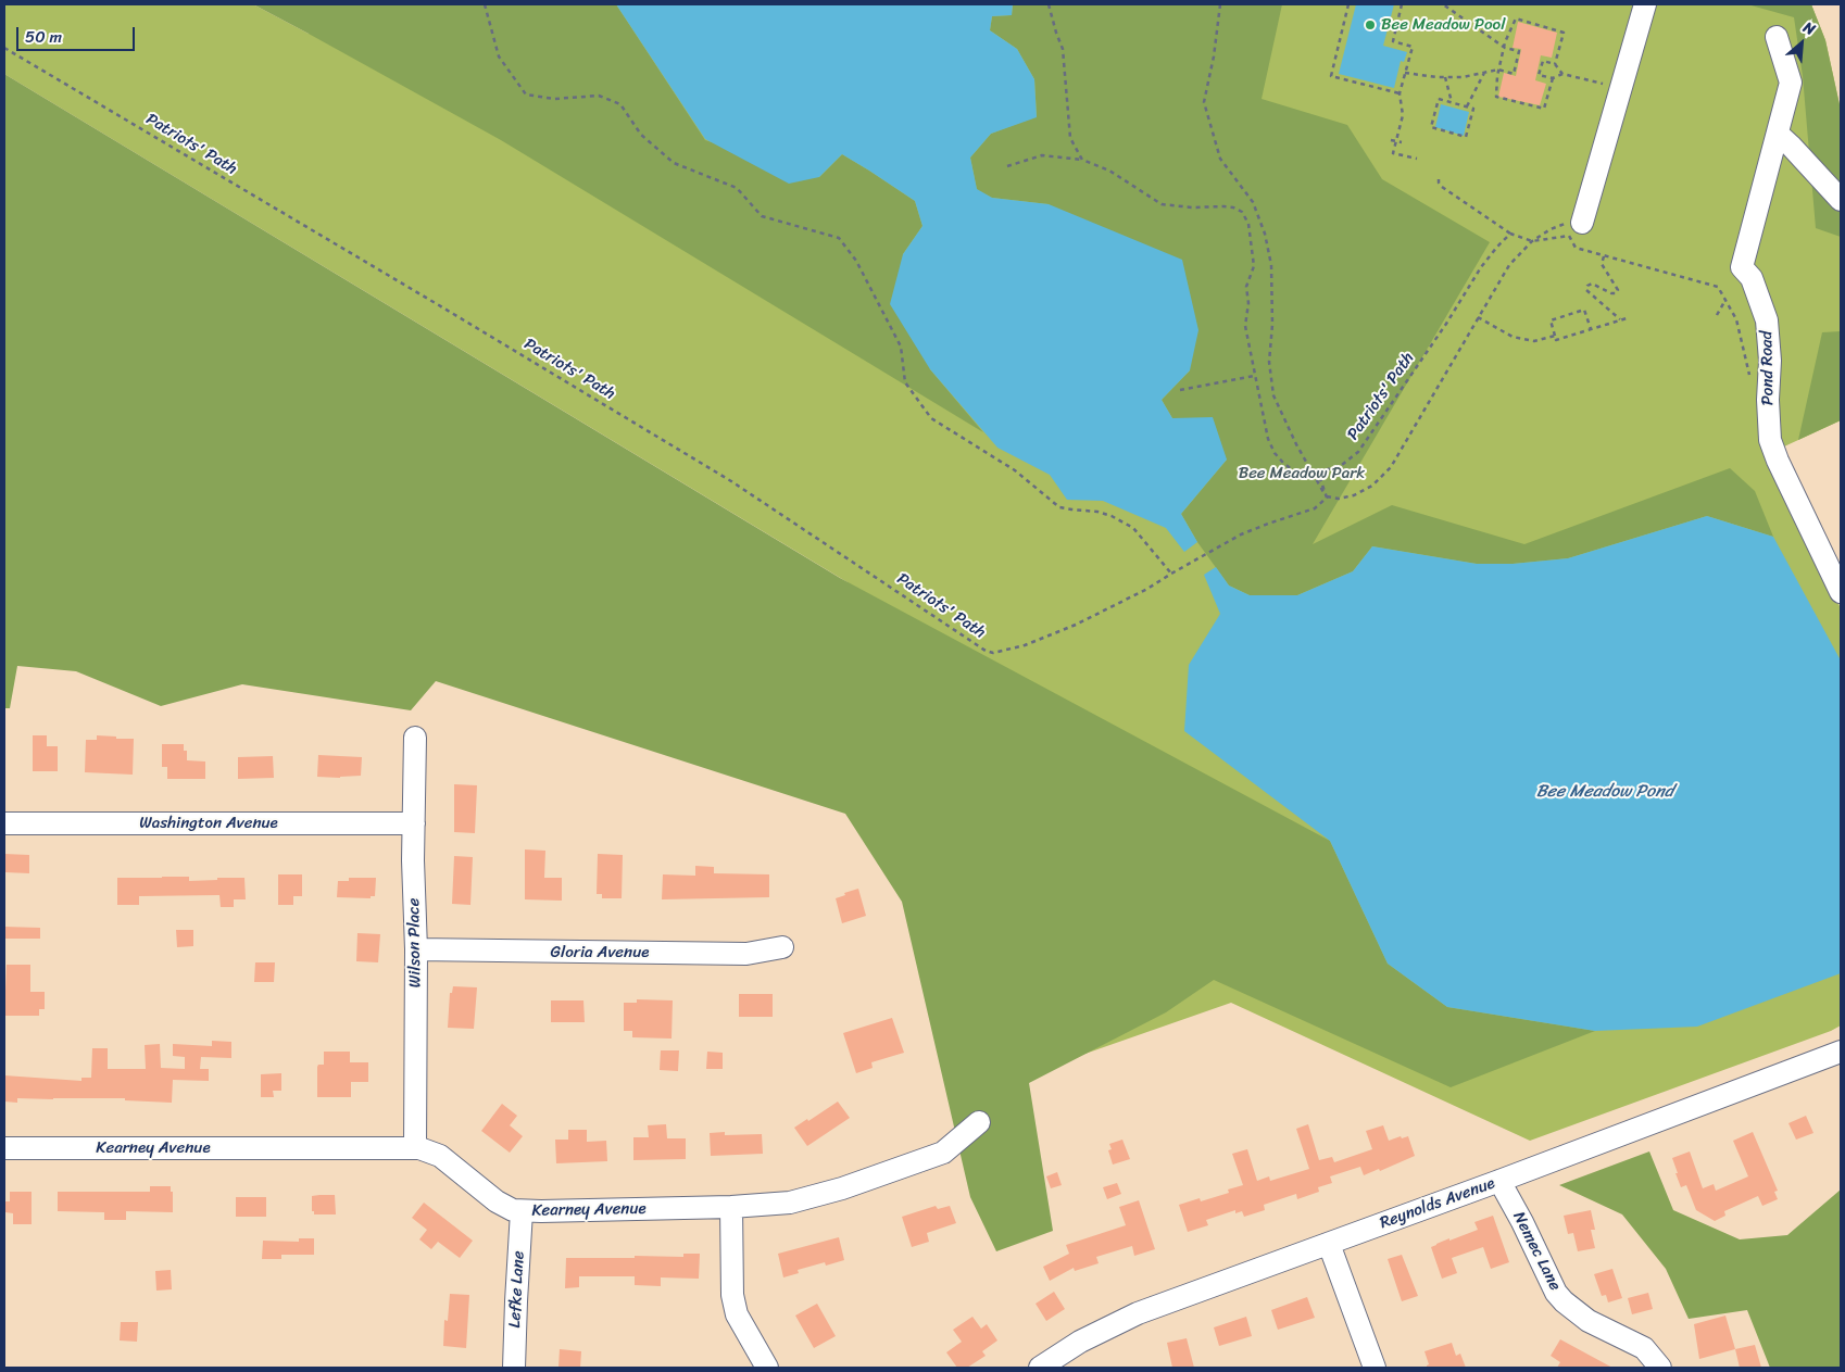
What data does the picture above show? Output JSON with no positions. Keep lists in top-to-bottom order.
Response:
{
  "streets": {
    "street": [
      "Pond Road",
      "Washington Avenue",
      "Wilson Place",
      "Gloria Avenue",
      "Kearney Avenue",
      "Reynolds Avenue",
      "Nemec Lane",
      "Lefke Lane"
    ],
    "path": ["Patriots' Path"]
  },
  "crossings": [
    ["Washington Avenue", "Wilson Place"],
    ["Wilson Place", "Gloria Avenue"],
    ["Wilson Place", "Kearney Avenue"],
    ["Kearney Avenue", "Lefke Lane"],
    ["Reynolds Avenue", "Nemec Lane"]
  ],
  "water": ["Bee Meadow Pond"],
  "parks": ["Bee Meadow Park"],
  "places": ["Bee Meadow Pool"],
  "scale_bar": "50 m",
  "north": "top right"
}
